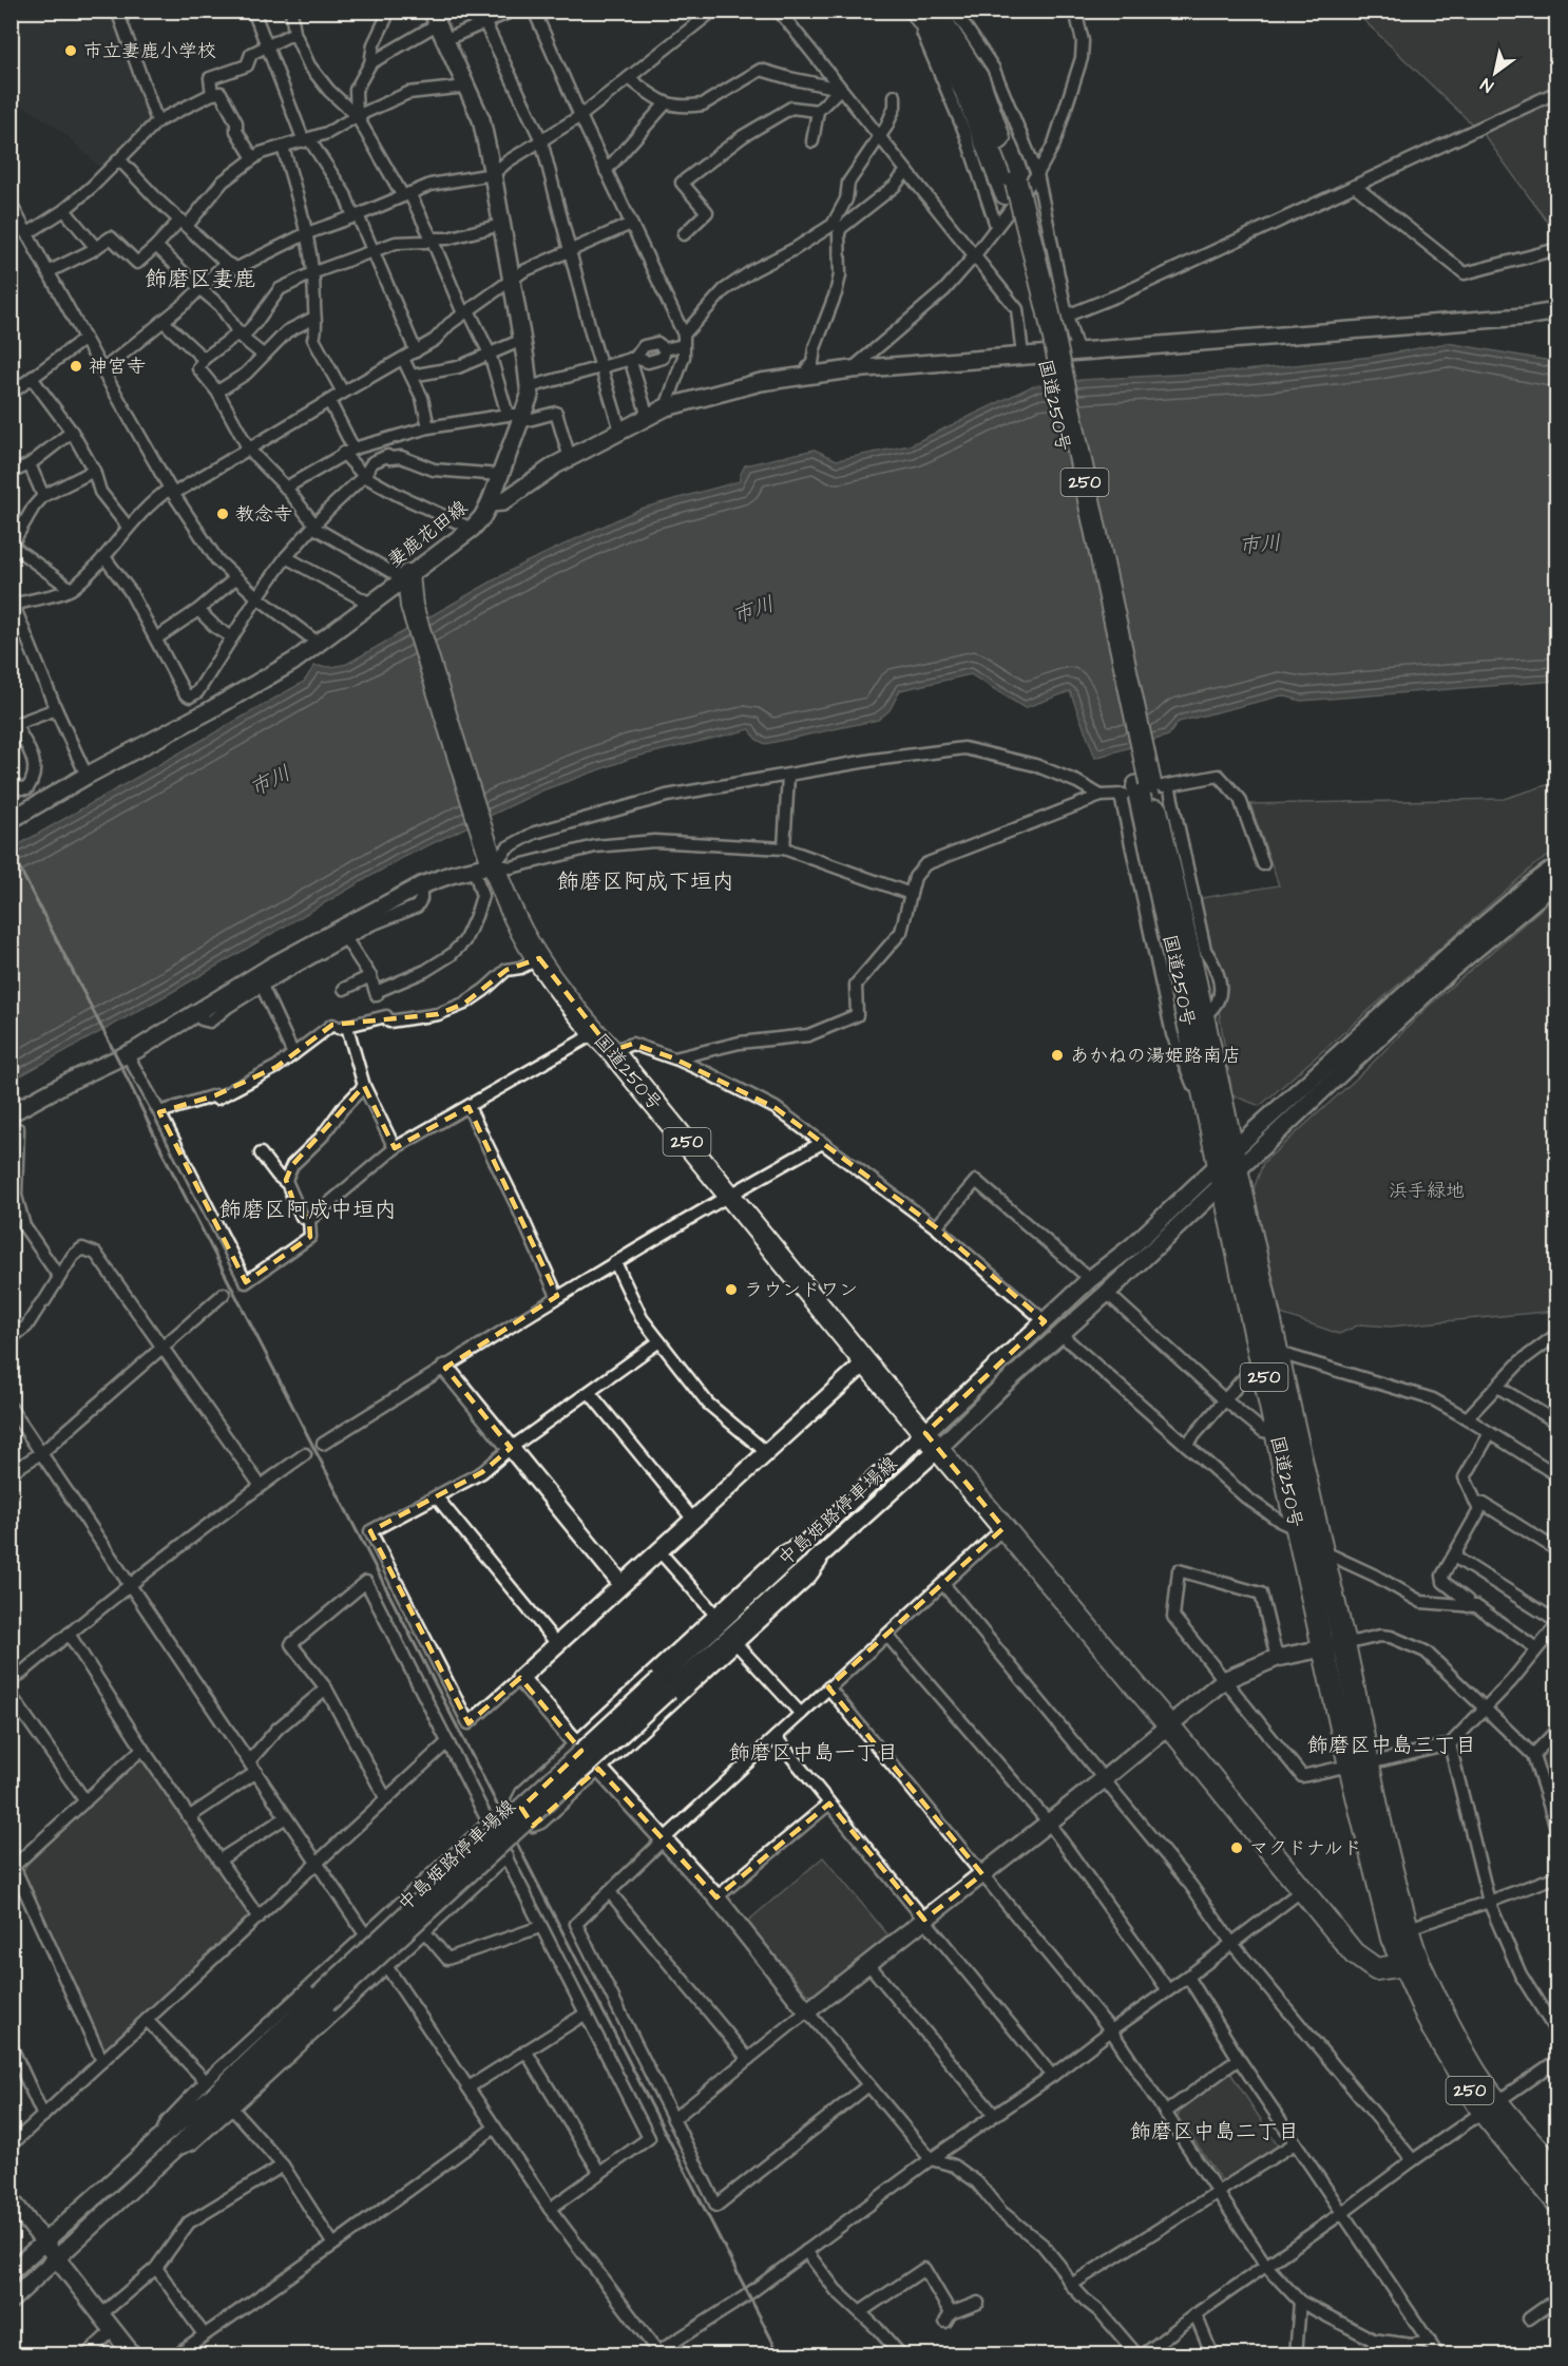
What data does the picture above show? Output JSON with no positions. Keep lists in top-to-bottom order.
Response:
{
  "streets": {
    "highway": ["国道250号", "250"],
    "street": ["妻鹿花田線", "中島姫路停車場線"]
  },
  "crossings": [
    ["国道250号", "妻鹿花田線"],
    ["国道250号", "中島姫路停車場線"]
  ],
  "districts": [
    "飾磨区妻鹿",
    "飾磨区阿成下垣内",
    "飾磨区阿成中垣内",
    "飾磨区中島三丁目",
    "飾磨区中島一丁目",
    "飾磨区中島二丁目"
  ],
  "water": ["市川"],
  "parks": ["浜手緑地"],
  "places": [
    "市立妻鹿小学校",
    "神宮寺",
    "教念寺",
    "あかねの湯姫路南店",
    "ラウンドワン",
    "マクドナルド"
  ],
  "north": "bottom left"
}
